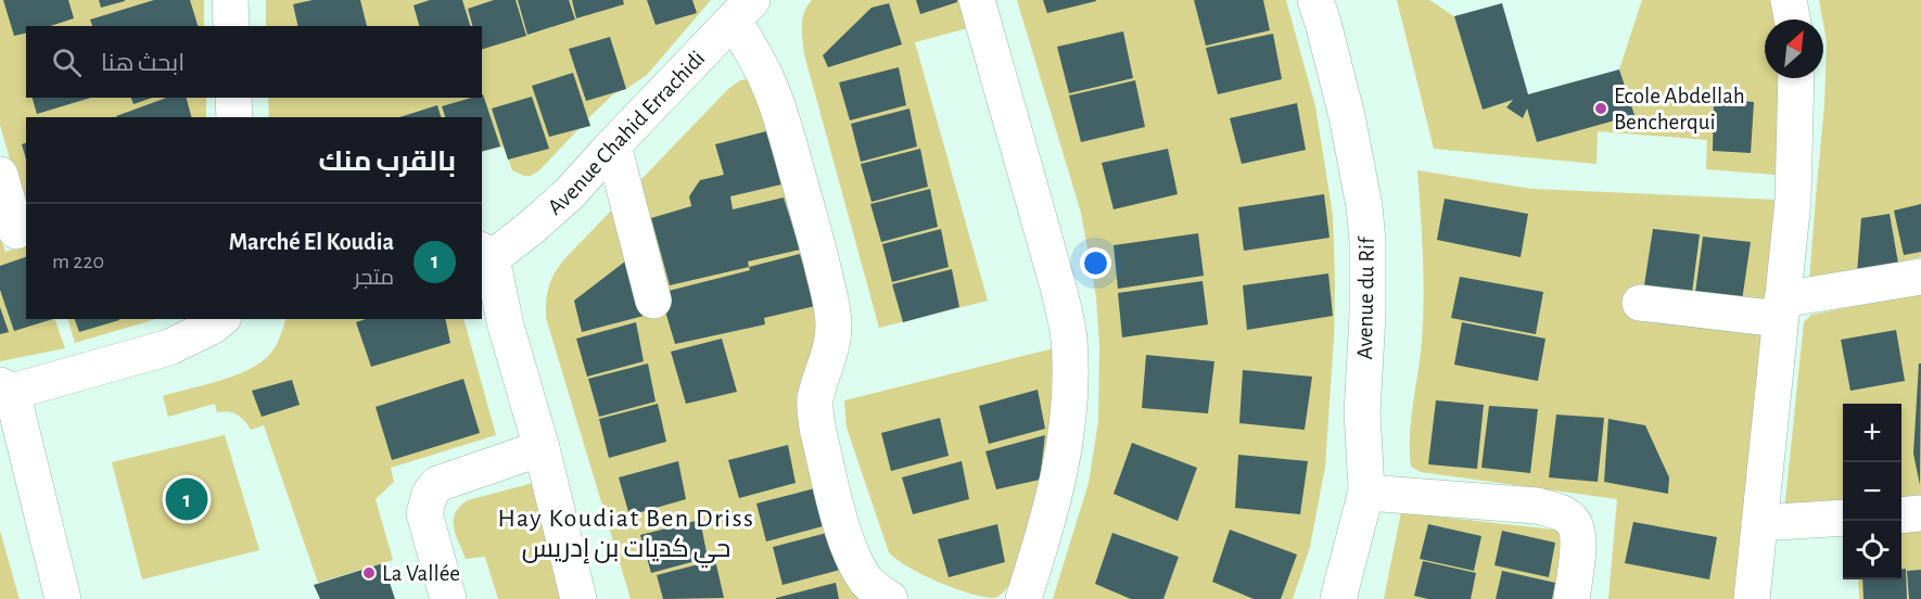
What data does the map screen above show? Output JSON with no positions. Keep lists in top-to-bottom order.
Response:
{
  "streets": {
    "street": ["Avenue Chahid Errachidi", "Avenue du Rif"]
  },
  "districts": ["Hay Koudiat Ben Driss حي كديات بن إدريس"],
  "places": ["Ecole Abdellah Bencherqui", "La Vallée"],
  "north": "top right",
  "page": {
    "search": "ابحث هنا",
    "heading": "بالقرب منك",
    "list": [
      {
        "mark": "1",
        "name": "Marché El Koudia",
        "note": "متجر",
        "value": "220 m"
      }
    ],
    "map_buttons": ["+", "−"],
    "pins": "1"
  }
}
